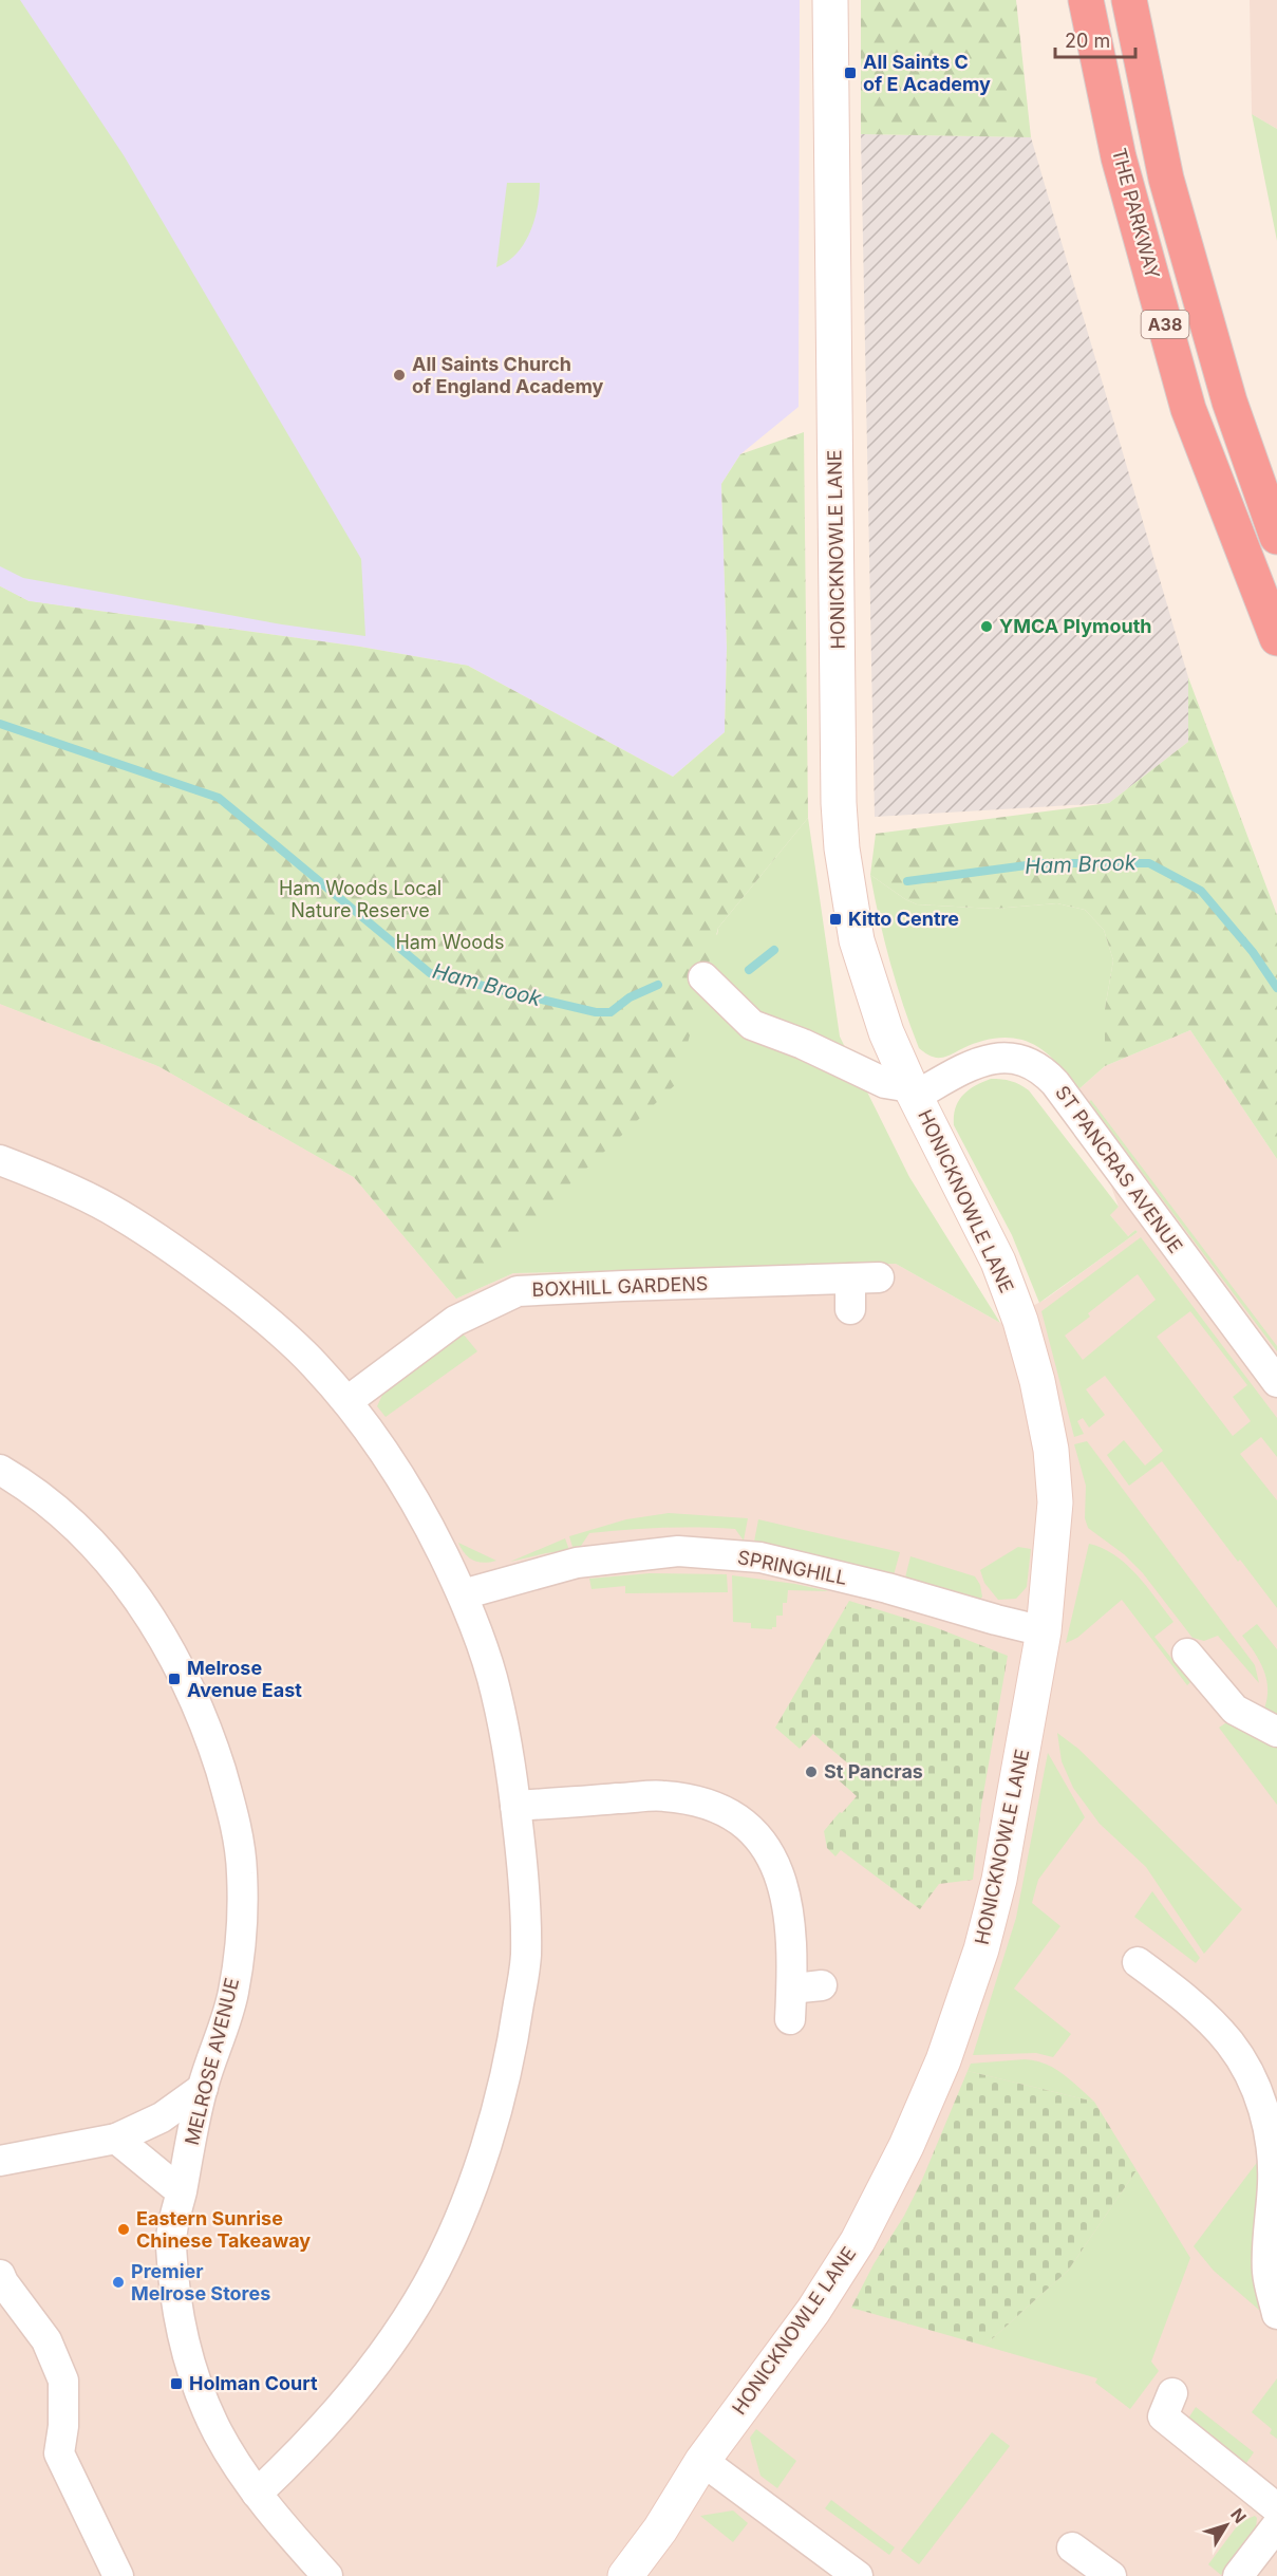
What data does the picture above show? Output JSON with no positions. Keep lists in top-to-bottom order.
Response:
{
  "streets": {
    "highway": ["THE PARKWAY", "A38"],
    "street": [
      "HONICKNOWLE LANE",
      "ST PANCRAS AVENUE",
      "BOXHILL GARDENS",
      "SPRINGHILL",
      "MELROSE AVENUE"
    ]
  },
  "crossings": [
    ["HONICKNOWLE LANE", "ST PANCRAS AVENUE"],
    ["HONICKNOWLE LANE", "SPRINGHILL"]
  ],
  "water": ["Ham Brook"],
  "parks": ["Ham Woods Local Nature Reserve", "Ham Woods"],
  "places": {
    "transit": [
      "All Saints C of E Academy",
      "Kitto Centre",
      "Melrose Avenue East",
      "Holman Court"
    ],
    "other": [
      "All Saints Church of England Academy",
      "YMCA Plymouth",
      "St Pancras",
      "Eastern Sunrise Chinese Takeaway",
      "Premier Melrose Stores"
    ]
  },
  "scale_bar": "20 m",
  "north": "top right"
}
